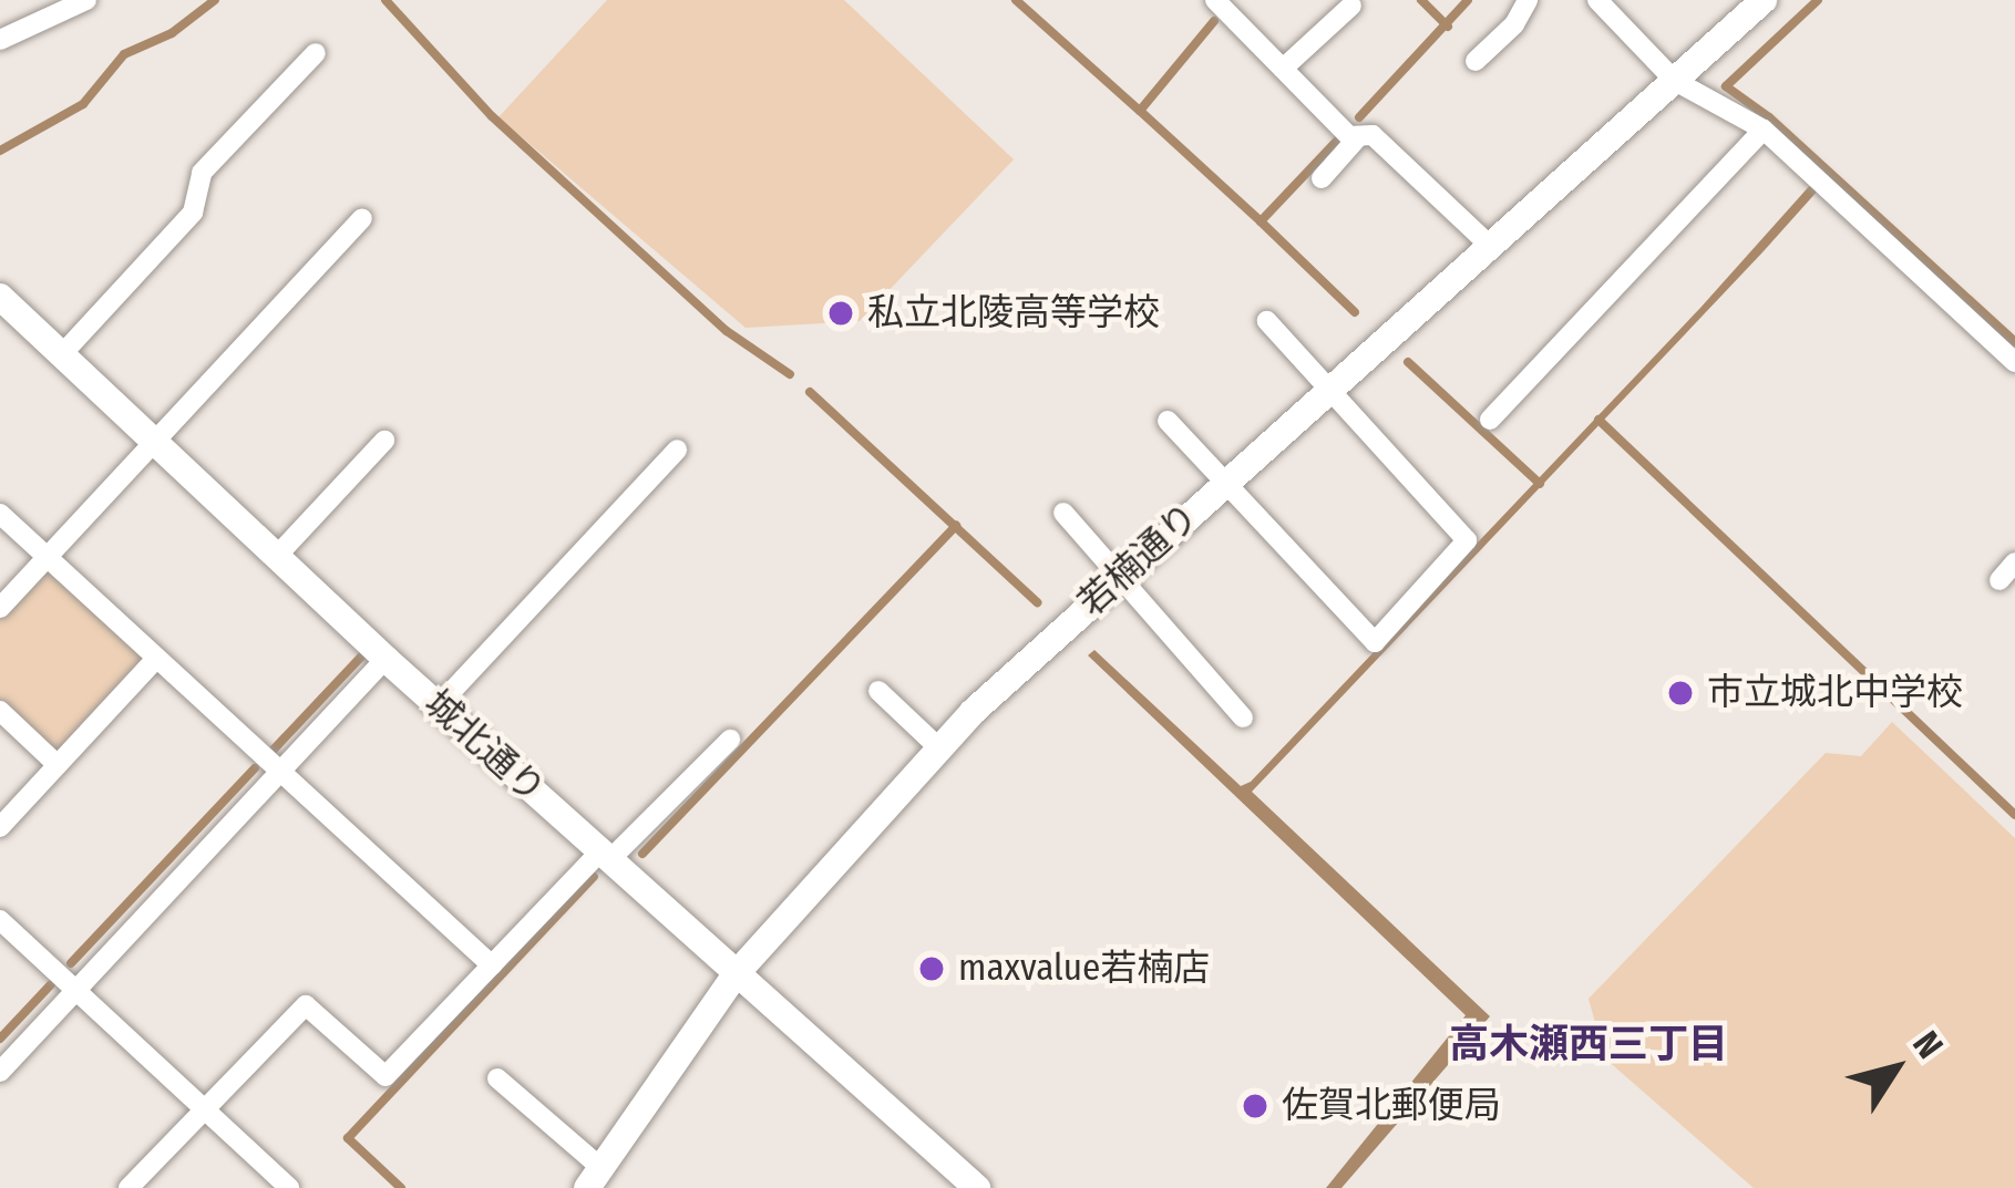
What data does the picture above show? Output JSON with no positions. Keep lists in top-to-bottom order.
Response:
{
  "streets": {
    "street": ["若楠通り", "城北通り"]
  },
  "crossings": [
    ["若楠通り", "城北通り"]
  ],
  "districts": ["高木瀬西三丁目"],
  "places": [
    "私立北陵高等学校",
    "市立城北中学校",
    "maxvalue若楠店",
    "佐賀北郵便局"
  ],
  "north": "top right"
}
